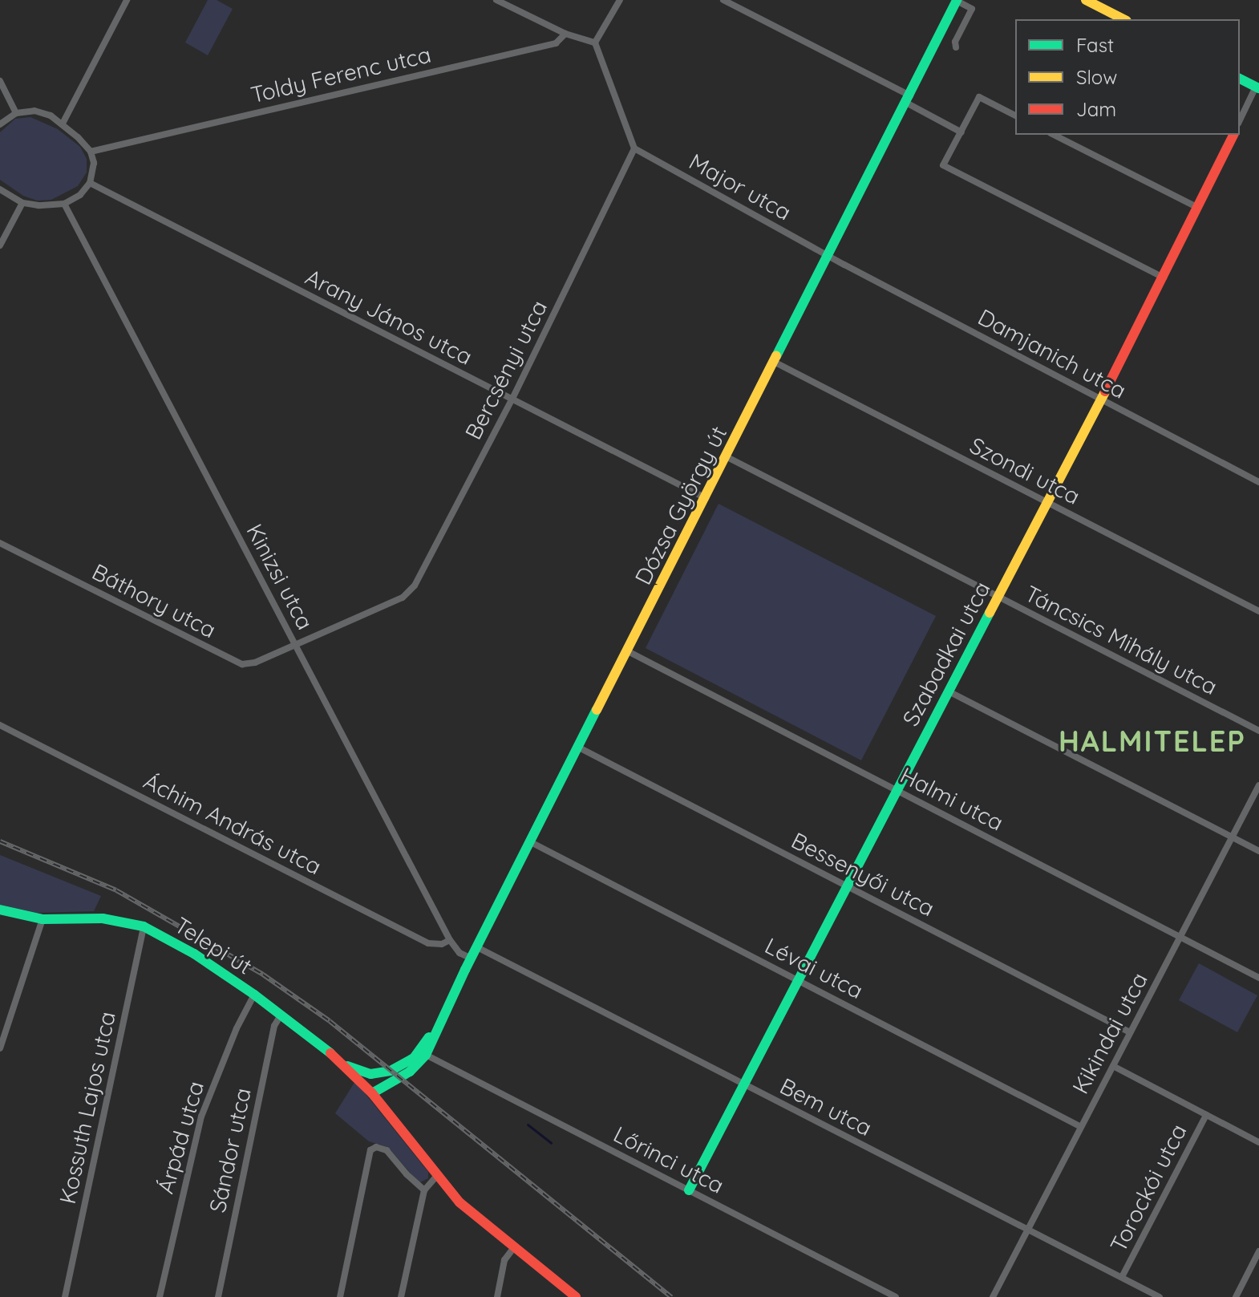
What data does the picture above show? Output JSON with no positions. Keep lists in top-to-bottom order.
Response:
{
  "streets": {
    "main road": ["Dózsa György út", "Szabadkai utca", "Telepi út"],
    "street": [
      "Toldy Ferenc utca",
      "Major utca",
      "Arany János utca",
      "Damjanich utca",
      "Bercsényi utca",
      "Szondi utca",
      "Kinizsi utca",
      "Báthory utca",
      "Táncsics Mihály utca",
      "Halmi utca",
      "Áchim András utca",
      "Bessenyői utca",
      "Lévai utca",
      "Kikindai utca",
      "Bem utca",
      "Kossuth Lajos utca",
      "Árpád utca",
      "Sándor utca",
      "Lőrinci utca",
      "Torockói utca"
    ]
  },
  "crossings": [
    ["Major utca", "Damjanich utca"],
    ["Major utca", "Bercsényi utca"],
    ["Major utca", "Dózsa György út"],
    ["Arany János utca", "Bercsényi utca"],
    ["Arany János utca", "Dózsa György út"],
    ["Damjanich utca", "Dózsa György út"],
    ["Damjanich utca", "Szabadkai utca"],
    ["Bercsényi utca", "Kinizsi utca"],
    ["Bercsényi utca", "Báthory utca"],
    ["Szondi utca", "Dózsa György út"],
    ["Szondi utca", "Szabadkai utca"],
    ["Dózsa György út", "Kinizsi utca"],
    ["Dózsa György út", "Táncsics Mihály utca"],
    ["Dózsa György út", "Halmi utca"],
    ["Dózsa György út", "Bessenyői utca"],
    ["Dózsa György út", "Telepi út"],
    ["Dózsa György út", "Lévai utca"],
    ["Dózsa György út", "Bem utca"],
    ["Dózsa György út", "Lőrinci utca"],
    ["Kinizsi utca", "Báthory utca"],
    ["Kinizsi utca", "Áchim András utca"],
    ["Táncsics Mihály utca", "Szabadkai utca"],
    ["Szabadkai utca", "Halmi utca"],
    ["Szabadkai utca", "Bessenyői utca"],
    ["Szabadkai utca", "Lévai utca"],
    ["Szabadkai utca", "Bem utca"],
    ["Szabadkai utca", "Lőrinci utca"],
    ["Halmi utca", "Kikindai utca"],
    ["Bessenyői utca", "Kikindai utca"],
    ["Telepi út", "Kossuth Lajos utca"],
    ["Telepi út", "Árpád utca"],
    ["Telepi út", "Sándor utca"],
    ["Lévai utca", "Kikindai utca"],
    ["Kikindai utca", "Bem utca"],
    ["Bem utca", "Torockói utca"]
  ],
  "districts": ["HALMITELEP"],
  "legend": ["Fast", "Slow", "Jam"]
}
